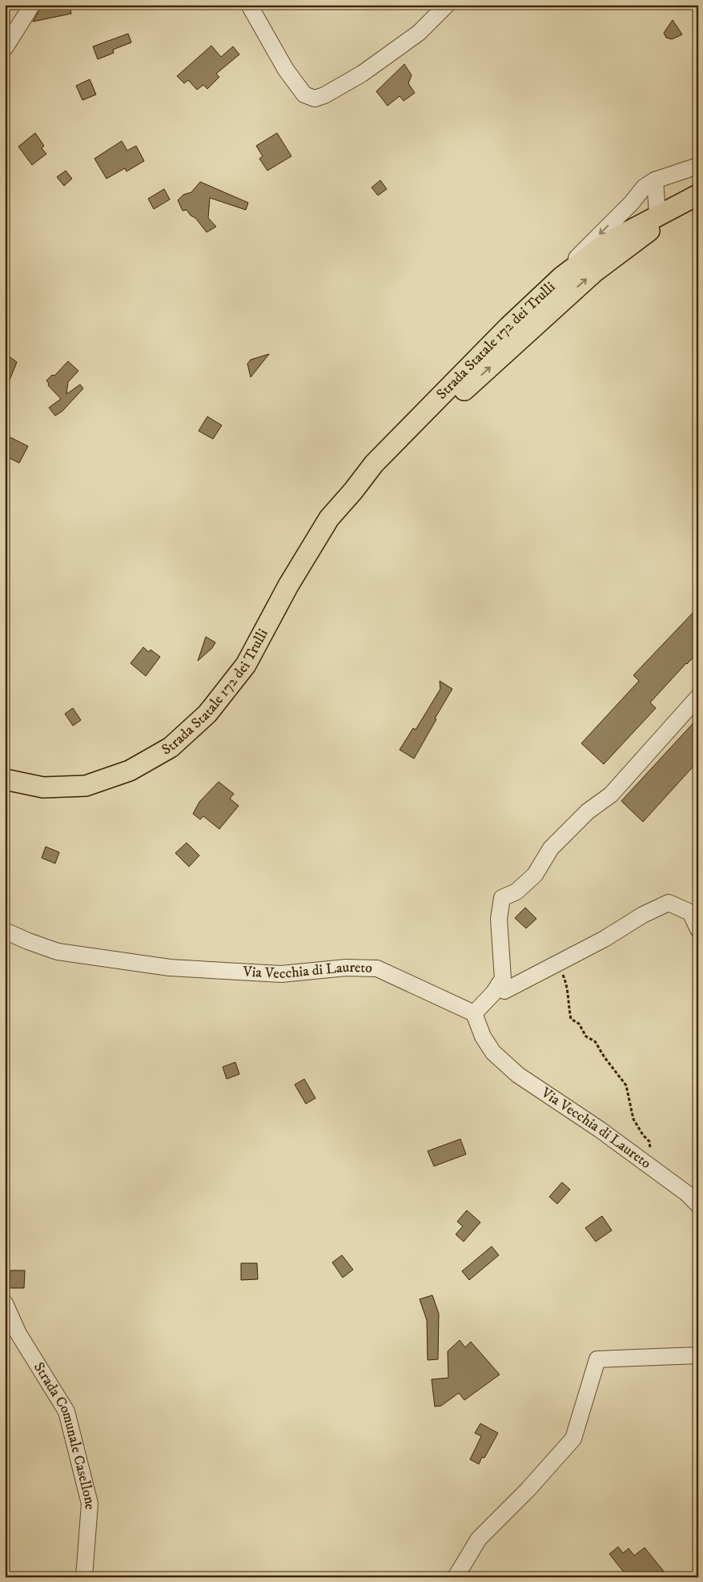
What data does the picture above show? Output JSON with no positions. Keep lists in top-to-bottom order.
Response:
{
  "streets": {
    "main road": ["Strada Statale 172 dei Trulli"],
    "street": ["Via Vecchia di Laureto", "Strada Comunale Casellone"]
  }
}
